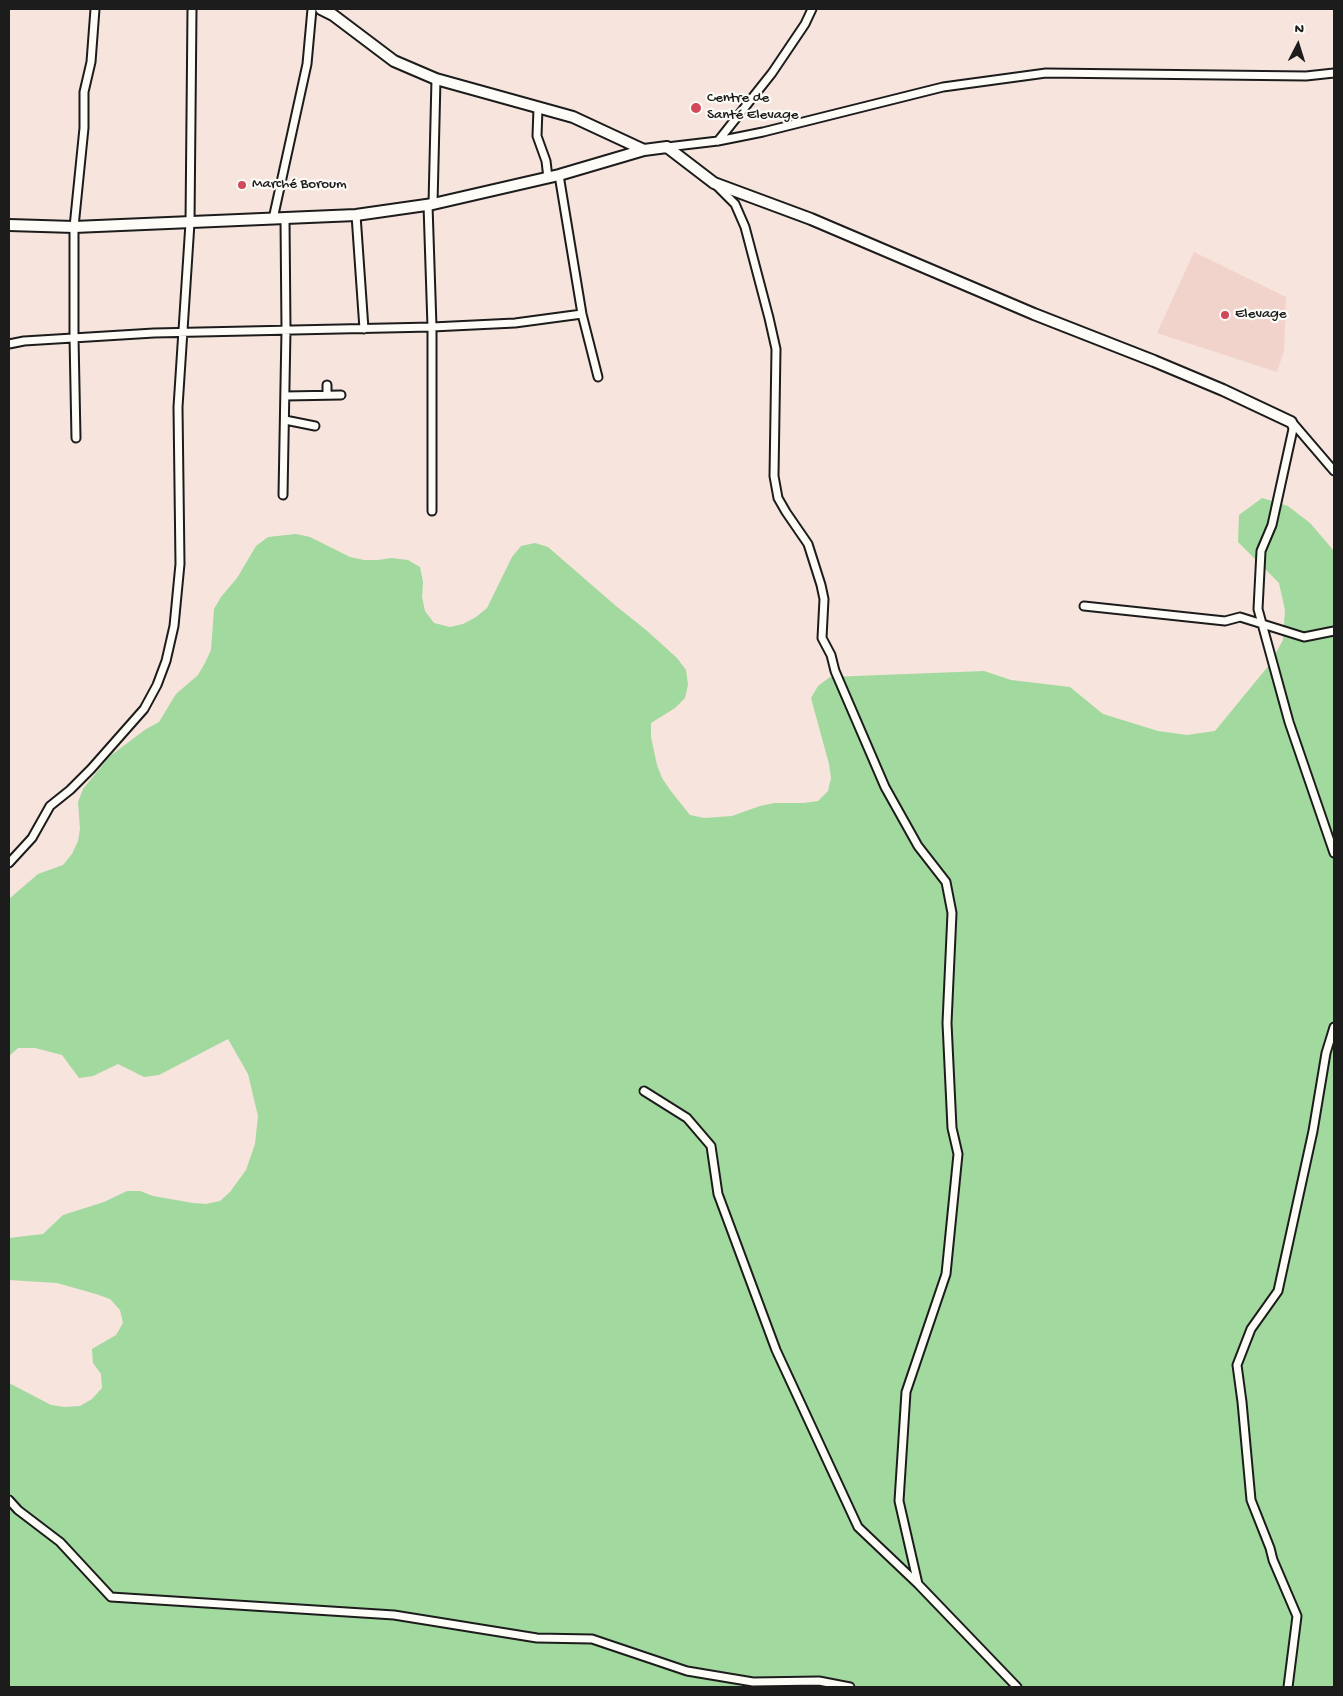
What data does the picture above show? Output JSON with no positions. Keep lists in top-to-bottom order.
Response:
{
  "places": ["Centre de Santé Elevage", "Marché Boroum", "Elevage"],
  "north": "top"
}
